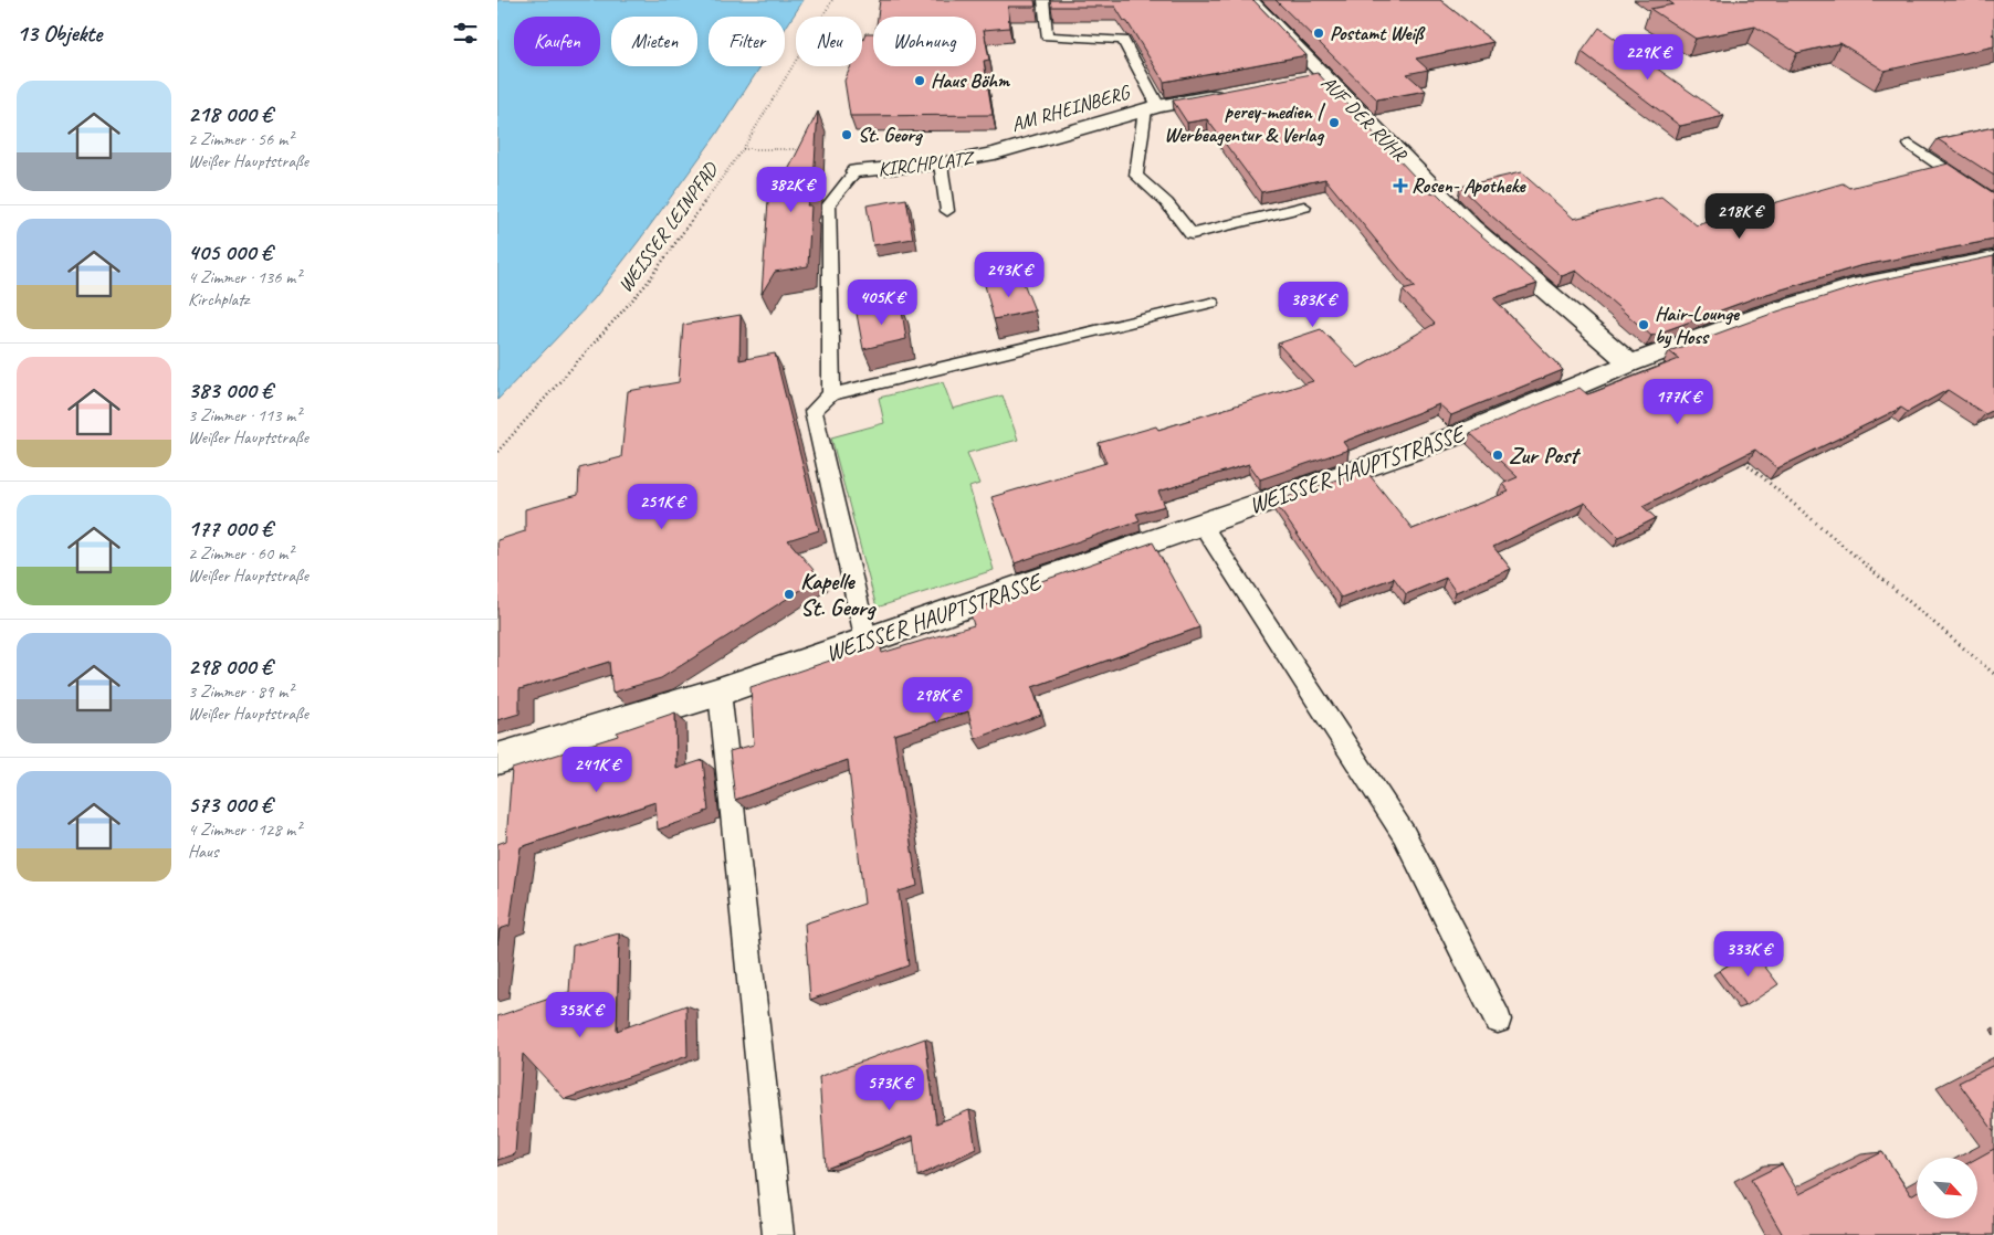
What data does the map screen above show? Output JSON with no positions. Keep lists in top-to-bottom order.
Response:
{
  "streets": {
    "street": [
      "AM RHEINBERG",
      "AUF DER RUHR",
      "KIRCHPLATZ",
      "WEISSER HAUPTSTRASSE"
    ],
    "path": ["WEISSER LEINPFAD"]
  },
  "crossings": [
    ["AM RHEINBERG", "KIRCHPLATZ"],
    ["AUF DER RUHR", "WEISSER HAUPTSTRASSE"]
  ],
  "places": {
    "other": [
      "Postamt Weiß",
      "Haus Böhm",
      "perey-medien | Werbeagentur & Verlag",
      "St. Georg",
      "Hair-Lounge by Hoss",
      "Zur Post",
      "Kapelle St. Georg"
    ],
    "health": ["Rosen- Apotheke"]
  },
  "north": "bottom right",
  "page": {
    "heading": "13 Objekte",
    "chip": [
      "Kaufen",
      "Mieten",
      "Filter",
      "Neu",
      "Wohnung"
    ],
    "price": [
      "229K €",
      "382K €",
      "218K €",
      "243K €",
      "405K €",
      "383K €",
      "177K €",
      "251K €",
      "298K €",
      "241K €",
      "333K €",
      "353K €",
      "573K €"
    ],
    "list": [
      {
        "name": "218 000 €",
        "note": "2 Zimmer · 56 m² · Weißer Hauptstraße"
      },
      {
        "name": "405 000 €",
        "note": "4 Zimmer · 136 m² · Kirchplatz"
      },
      {
        "name": "383 000 €",
        "note": "3 Zimmer · 113 m² · Weißer Hauptstraße"
      },
      {
        "name": "177 000 €",
        "note": "2 Zimmer · 60 m² · Weißer Hauptstraße"
      },
      {
        "name": "298 000 €",
        "note": "3 Zimmer · 89 m² · Weißer Hauptstraße"
      },
      {
        "name": "573 000 €",
        "note": "4 Zimmer · 128 m² · Haus"
      }
    ]
  }
}
